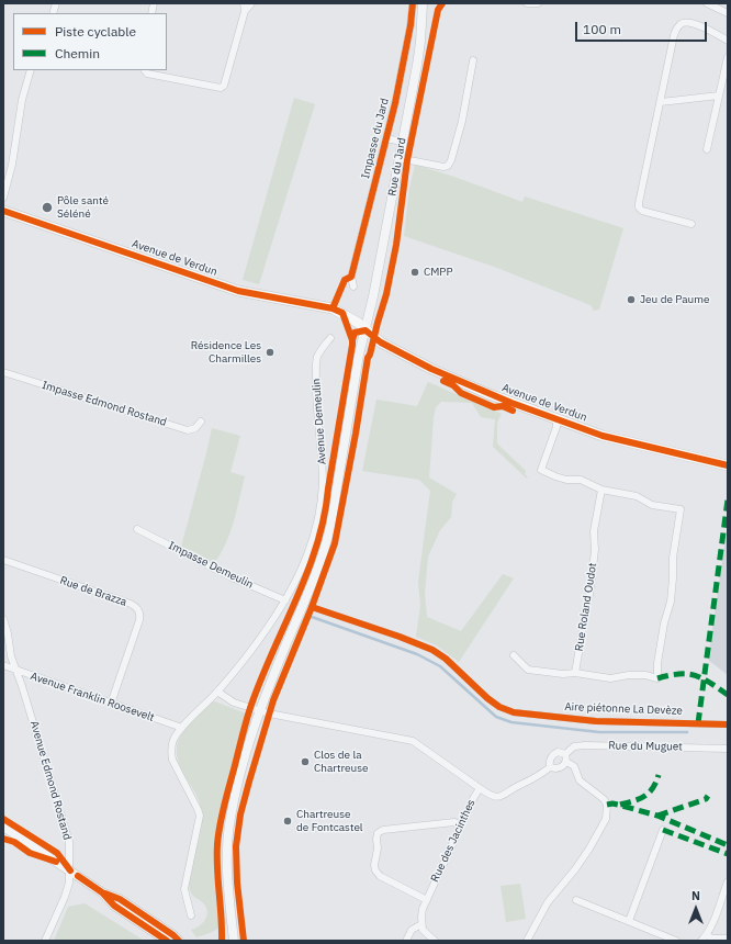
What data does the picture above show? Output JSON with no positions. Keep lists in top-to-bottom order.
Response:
{
  "streets": {
    "main road": ["Avenue de Verdun"],
    "street": [
      "Impasse du Jard",
      "Rue du Jard",
      "Impasse Edmond Rostand",
      "Avenue Demeulin",
      "Impasse Demeulin",
      "Rue de Brazza",
      "Rue Roland Oudot",
      "Avenue Franklin Roosevelt",
      "Aire piétonne La Devèze",
      "Rue du Muguet",
      "Avenue Edmond Rostand",
      "Rue des Jacinthes"
    ]
  },
  "crossings": [
    ["Impasse du Jard", "Rue du Jard"],
    ["Rue du Jard", "Avenue de Verdun"],
    ["Rue du Jard", "Rue des Jacinthes"],
    ["Avenue Demeulin", "Impasse Demeulin"],
    ["Avenue Demeulin", "Avenue Franklin Roosevelt"],
    ["Rue de Brazza", "Avenue Franklin Roosevelt"],
    ["Avenue Franklin Roosevelt", "Avenue Edmond Rostand"],
    ["Rue du Muguet", "Rue des Jacinthes"]
  ],
  "places": [
    "Pôle santé Séléné",
    "CMPP",
    "Jeu de Paume",
    "Résidence Les Charmilles",
    "Clos de la Chartreuse",
    "Chartreuse de Fontcastel"
  ],
  "legend": ["Piste cyclable", "Chemin"],
  "scale_bar": "100 m",
  "north": "top"
}
